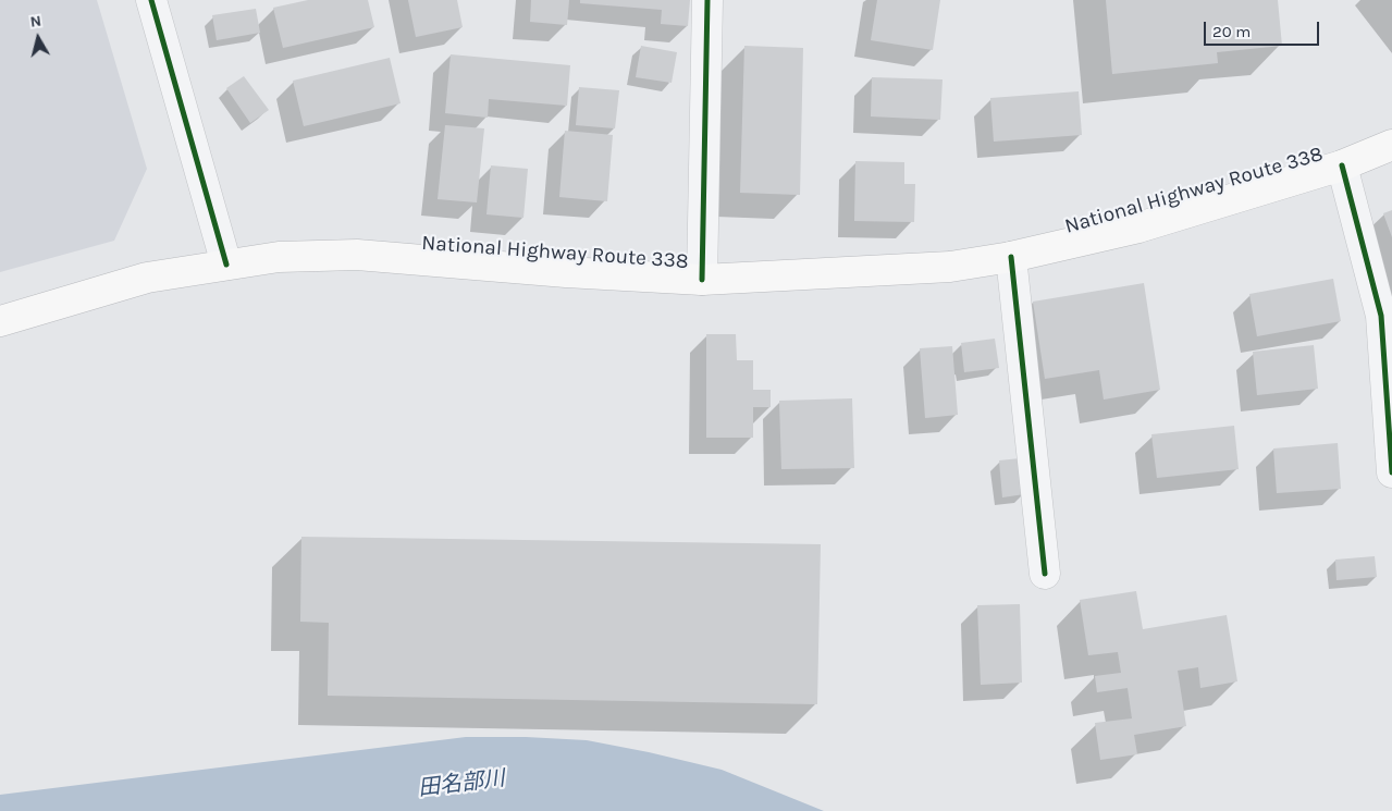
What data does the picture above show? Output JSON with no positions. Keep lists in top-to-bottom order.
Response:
{
  "streets": {
    "highway": ["National Highway Route 338"]
  },
  "water": ["田名部川"],
  "scale_bar": "20 m",
  "north": "top"
}
